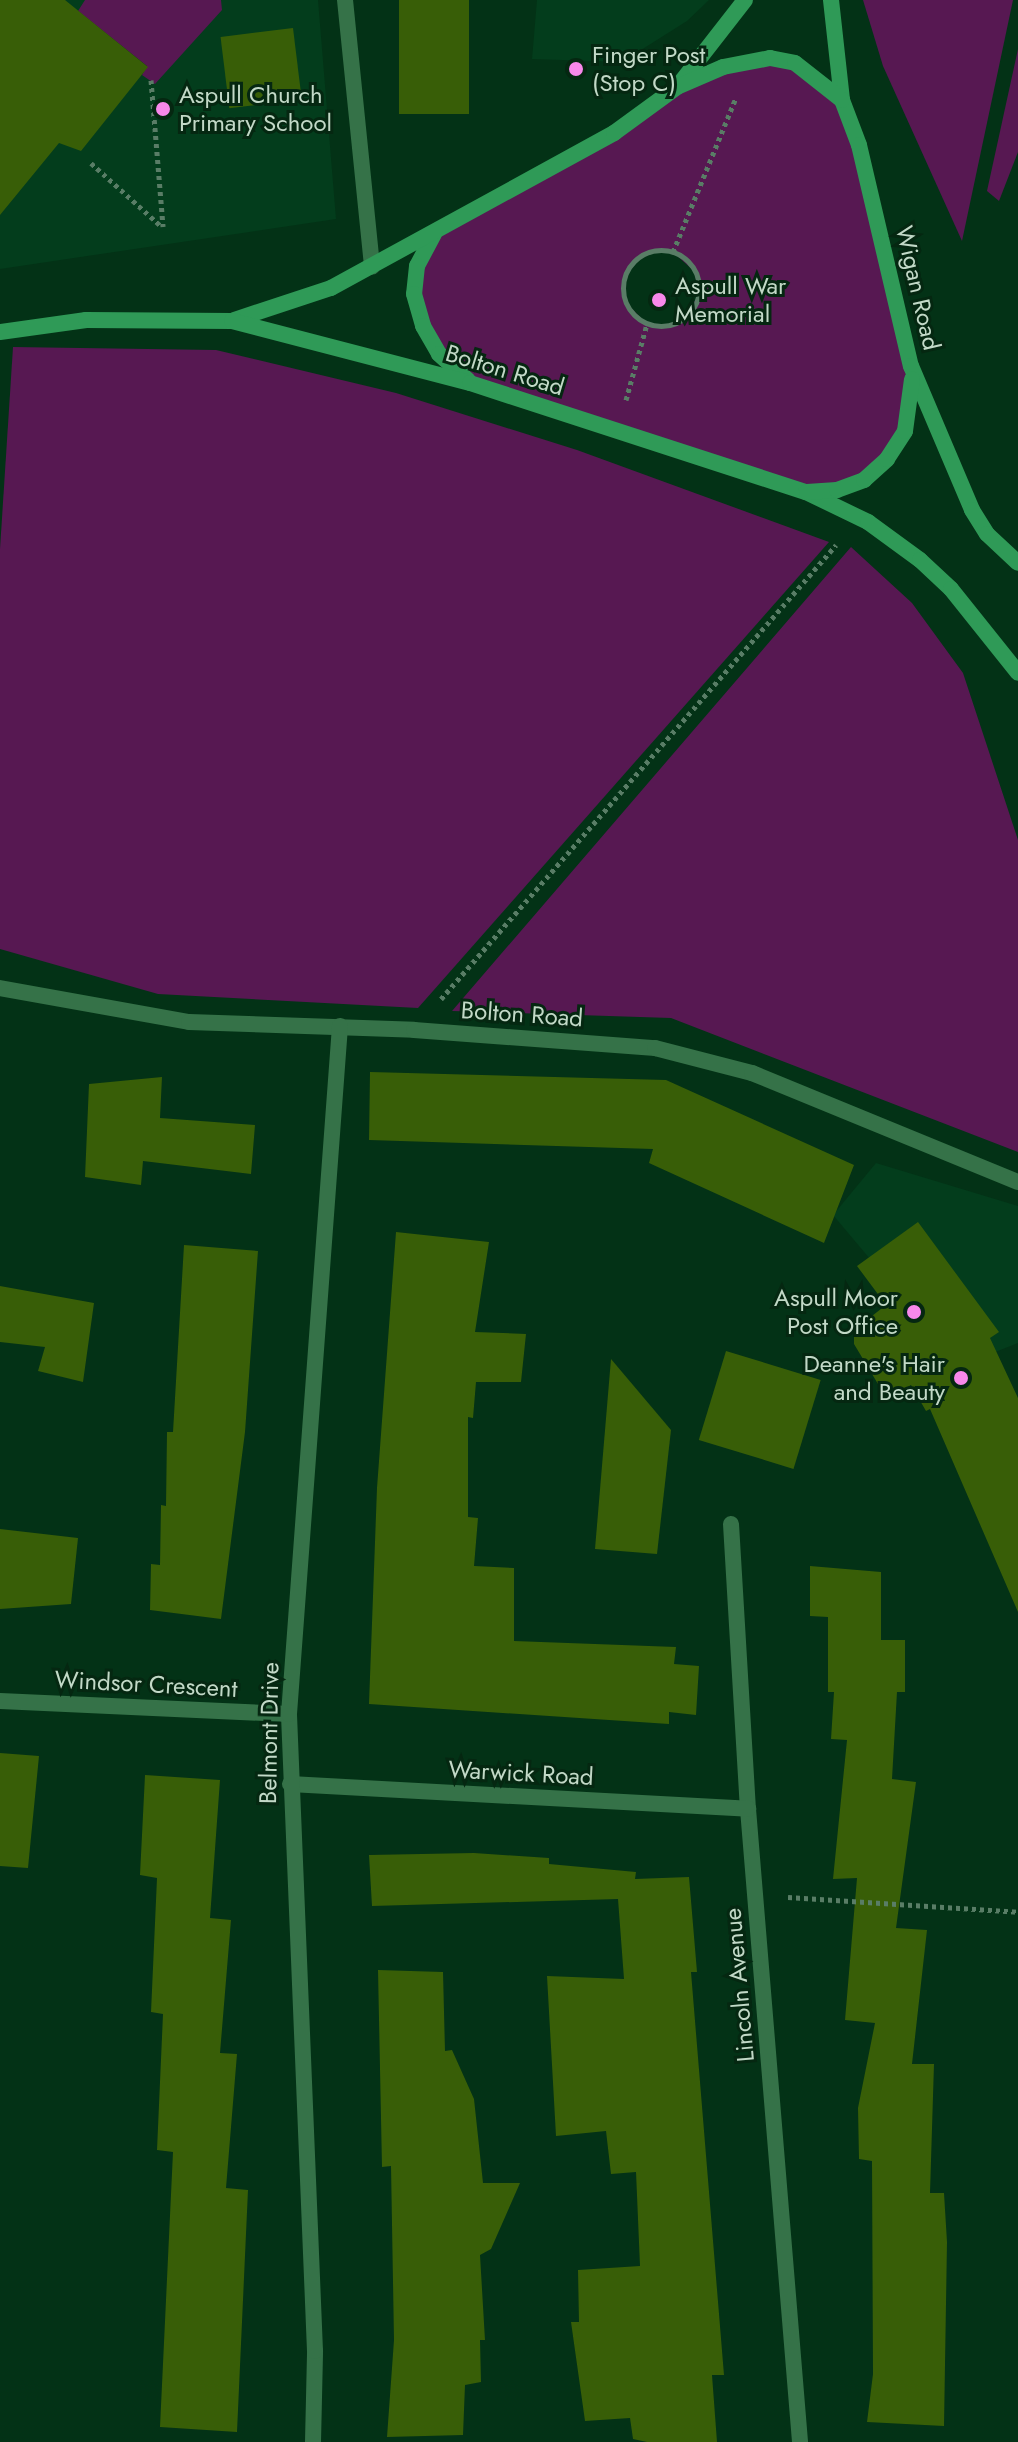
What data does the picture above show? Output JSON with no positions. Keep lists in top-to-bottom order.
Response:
{
  "streets": {
    "main road": ["Wigan Road", "Bolton Road"],
    "street": [
      "Windsor Crescent",
      "Belmont Drive",
      "Warwick Road",
      "Lincoln Avenue"
    ]
  },
  "crossings": [
    ["Wigan Road", "Bolton Road"],
    ["Bolton Road", "Belmont Drive"],
    ["Windsor Crescent", "Belmont Drive"],
    ["Belmont Drive", "Warwick Road"],
    ["Warwick Road", "Lincoln Avenue"]
  ],
  "places": [
    "Finger Post (Stop C)",
    "Aspull Church Primary School",
    "Aspull War Memorial",
    "Aspull Moor Post Office",
    "Deanne's Hair and Beauty"
  ]
}
